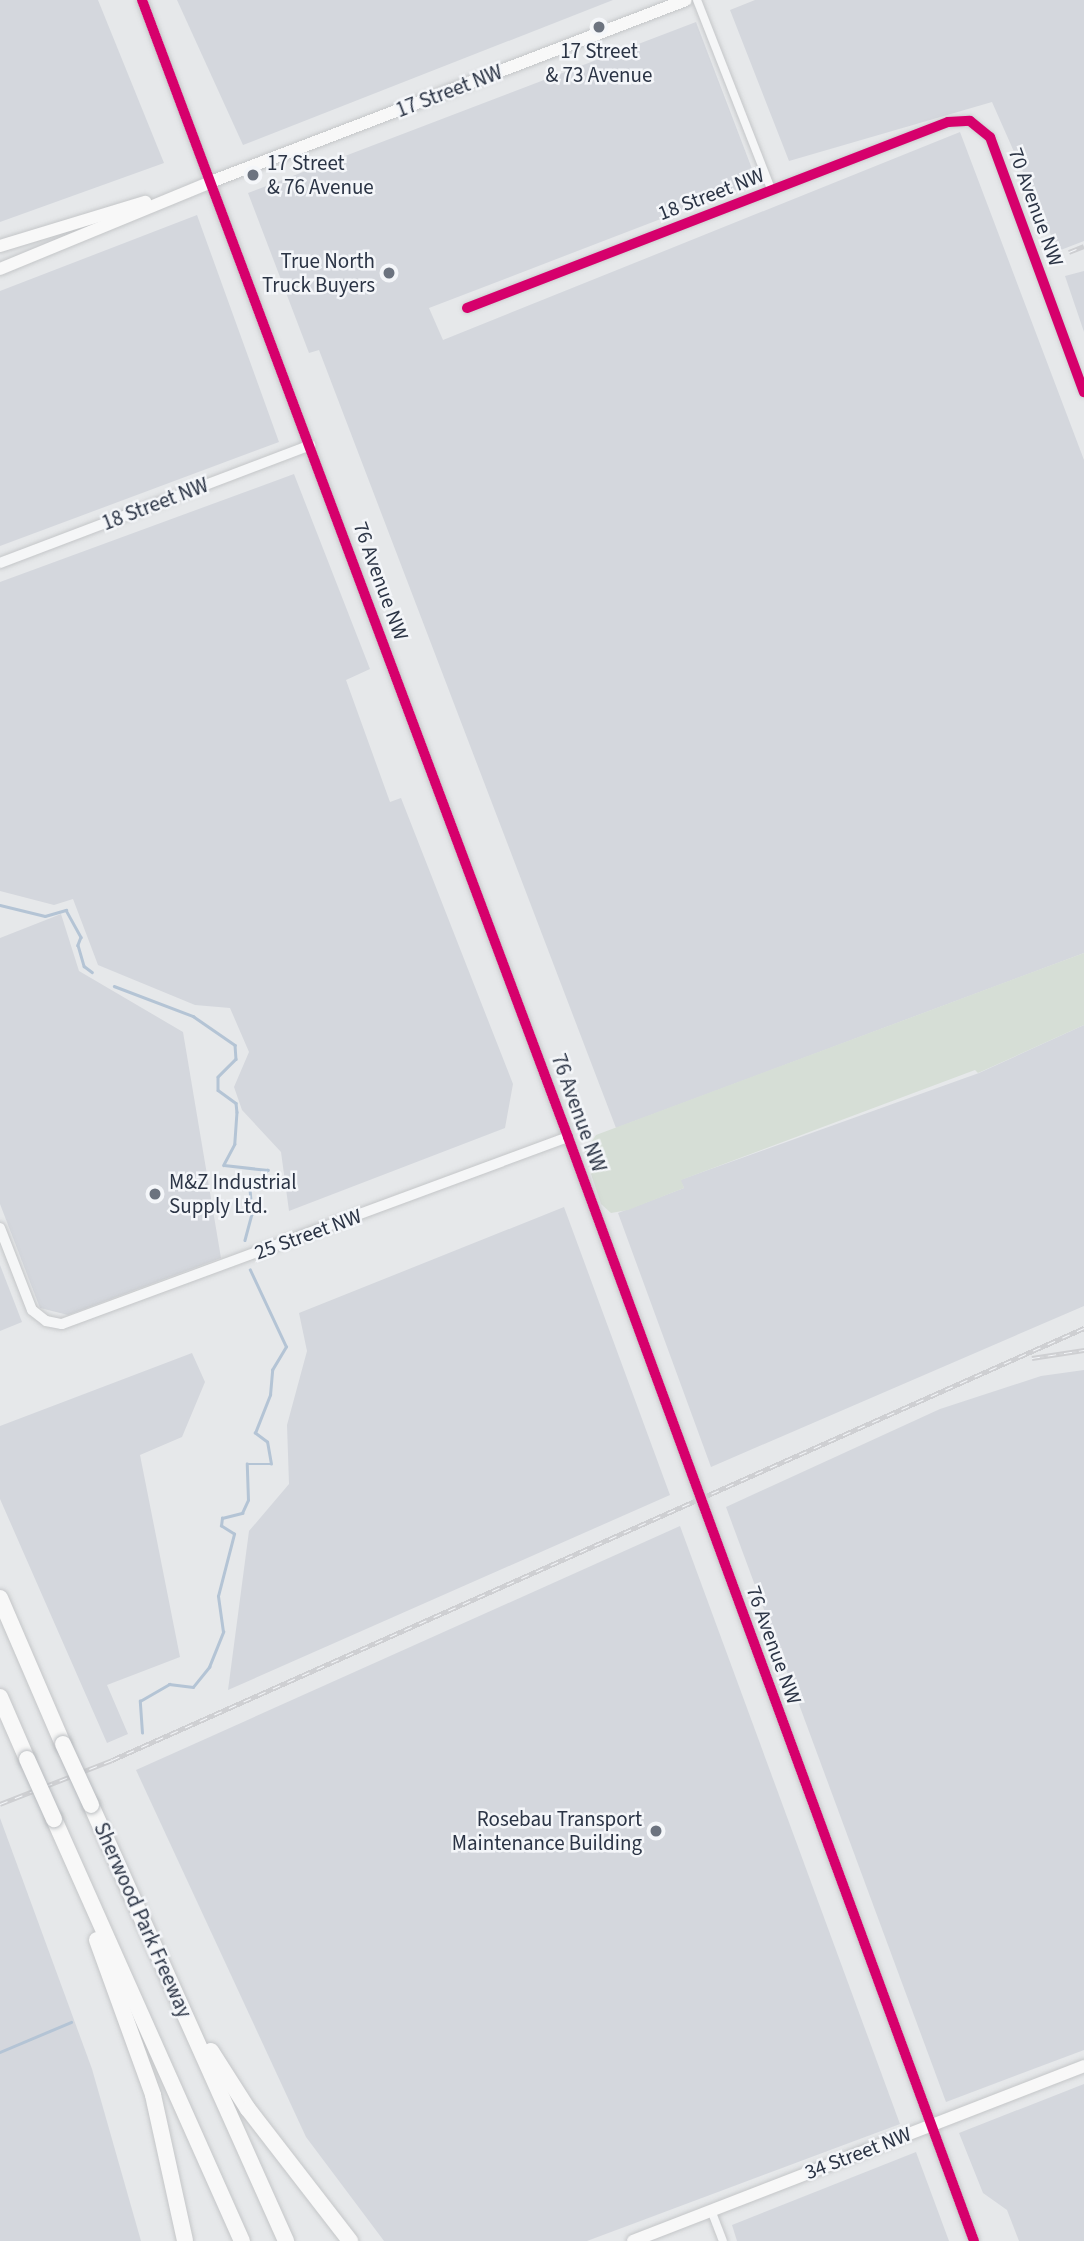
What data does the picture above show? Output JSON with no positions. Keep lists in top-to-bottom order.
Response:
{
  "streets": {
    "highway": ["Sherwood Park Freeway"],
    "main road": ["17 Street NW", "34 Street NW"],
    "street": [
      "18 Street NW",
      "70 Avenue NW",
      "76 Avenue NW",
      "25 Street NW"
    ]
  },
  "crossings": [
    ["17 Street NW", "76 Avenue NW"],
    ["18 Street NW", "70 Avenue NW"],
    ["18 Street NW", "76 Avenue NW"],
    ["76 Avenue NW", "25 Street NW"],
    ["76 Avenue NW", "34 Street NW"]
  ],
  "places": [
    "17 Street & 73 Avenue",
    "17 Street & 76 Avenue",
    "True North Truck Buyers",
    "M&Z Industrial Supply Ltd.",
    "Rosebau Transport Maintenance Building"
  ]
}
